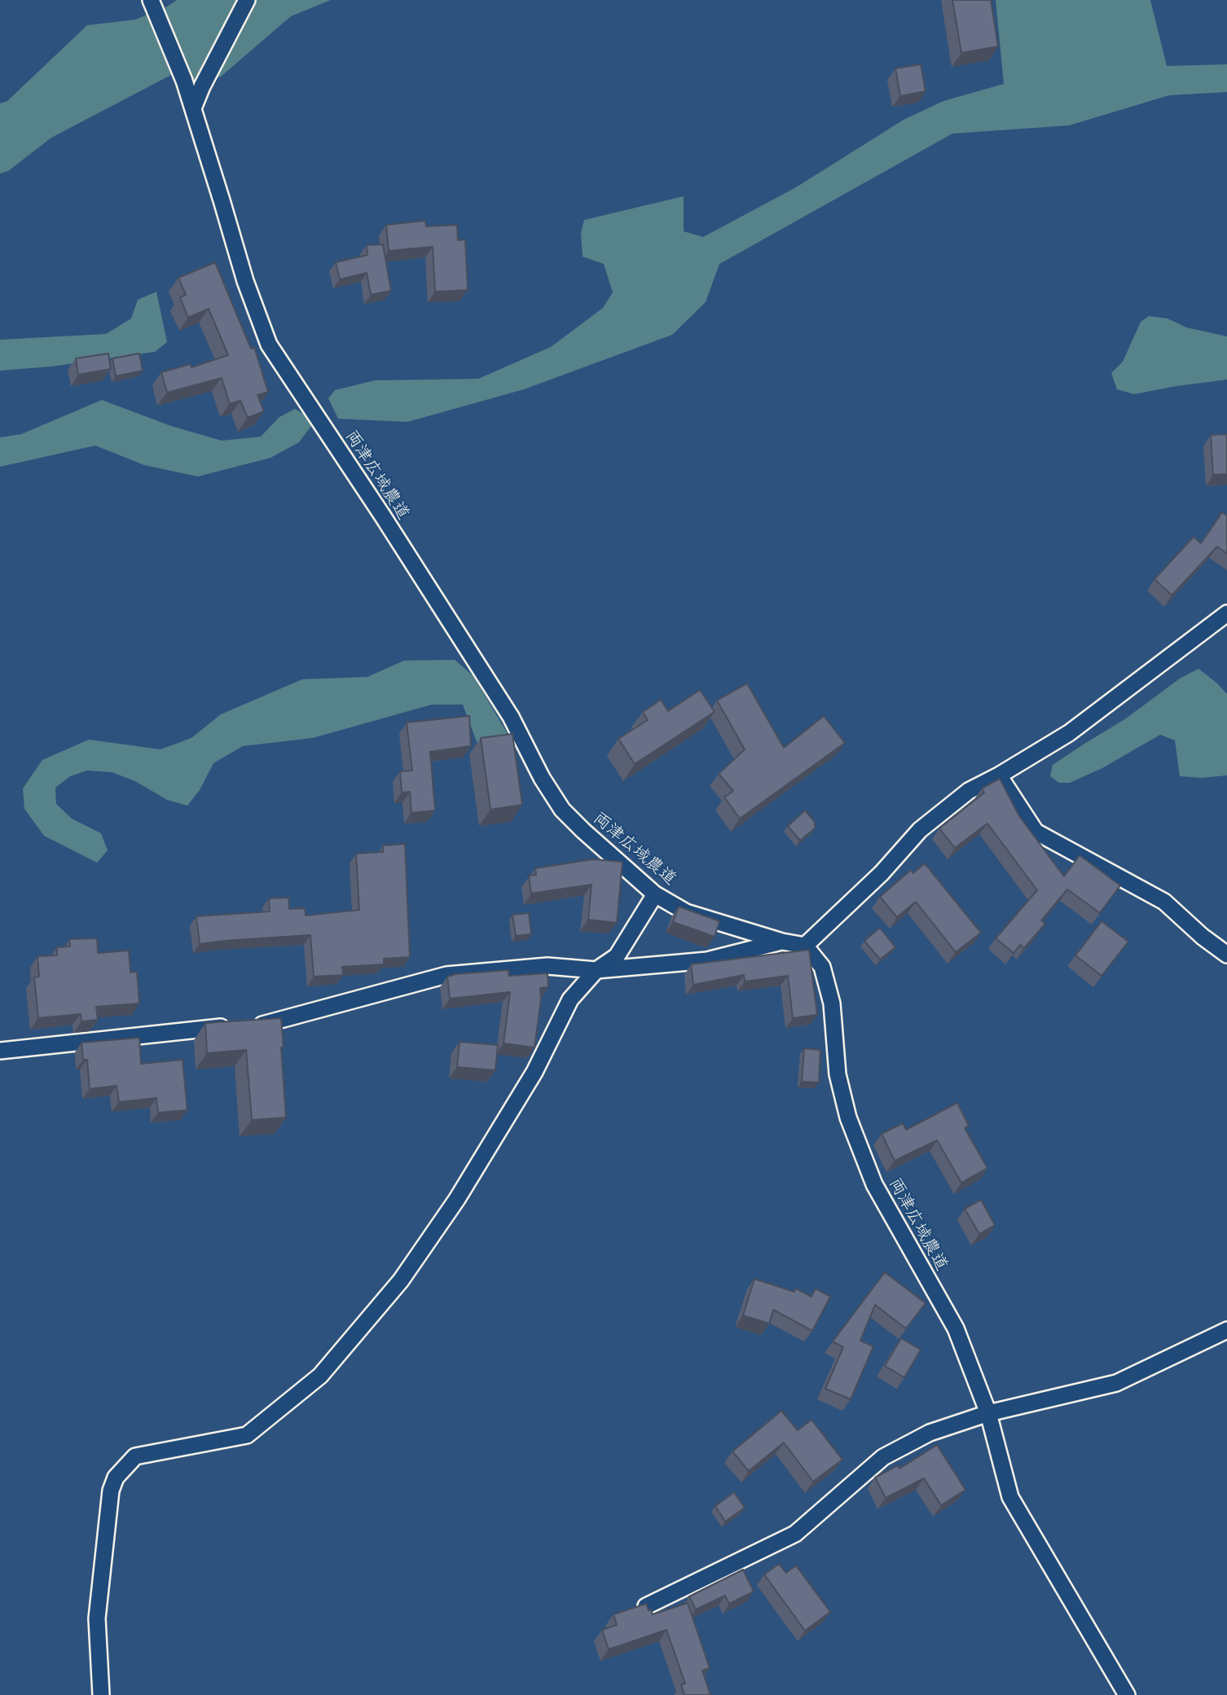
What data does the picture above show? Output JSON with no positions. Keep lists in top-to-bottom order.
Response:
{
  "streets": {
    "street": ["両津広域農道"]
  }
}
